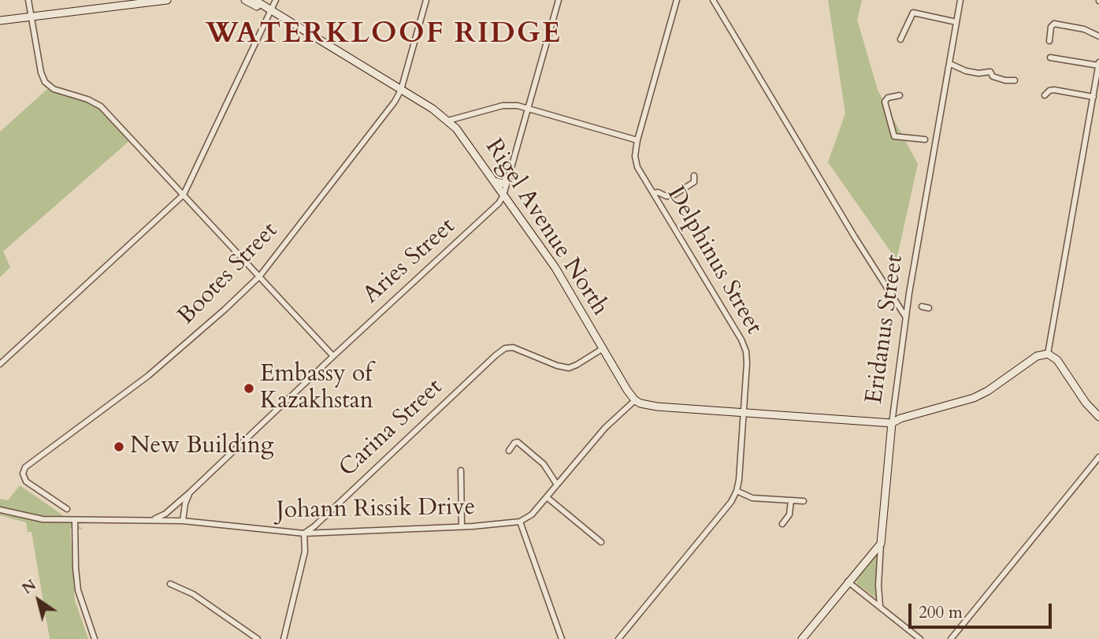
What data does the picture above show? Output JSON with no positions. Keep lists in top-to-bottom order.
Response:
{
  "streets": {
    "main road": ["Rigel Avenue North", "Eridanus Street"],
    "street": [
      "Delphinus Street",
      "Aries Street",
      "Bootes Street",
      "Carina Street",
      "Johann Rissik Drive"
    ]
  },
  "crossings": [
    ["Rigel Avenue North", "Aries Street"],
    ["Rigel Avenue North", "Bootes Street"],
    ["Rigel Avenue North", "Carina Street"],
    ["Aries Street", "Johann Rissik Drive"],
    ["Carina Street", "Johann Rissik Drive"]
  ],
  "districts": ["WATERKLOOF RIDGE"],
  "places": ["Embassy of Kazakhstan", "New Building"],
  "scale_bar": "200 m",
  "north": "top left"
}
